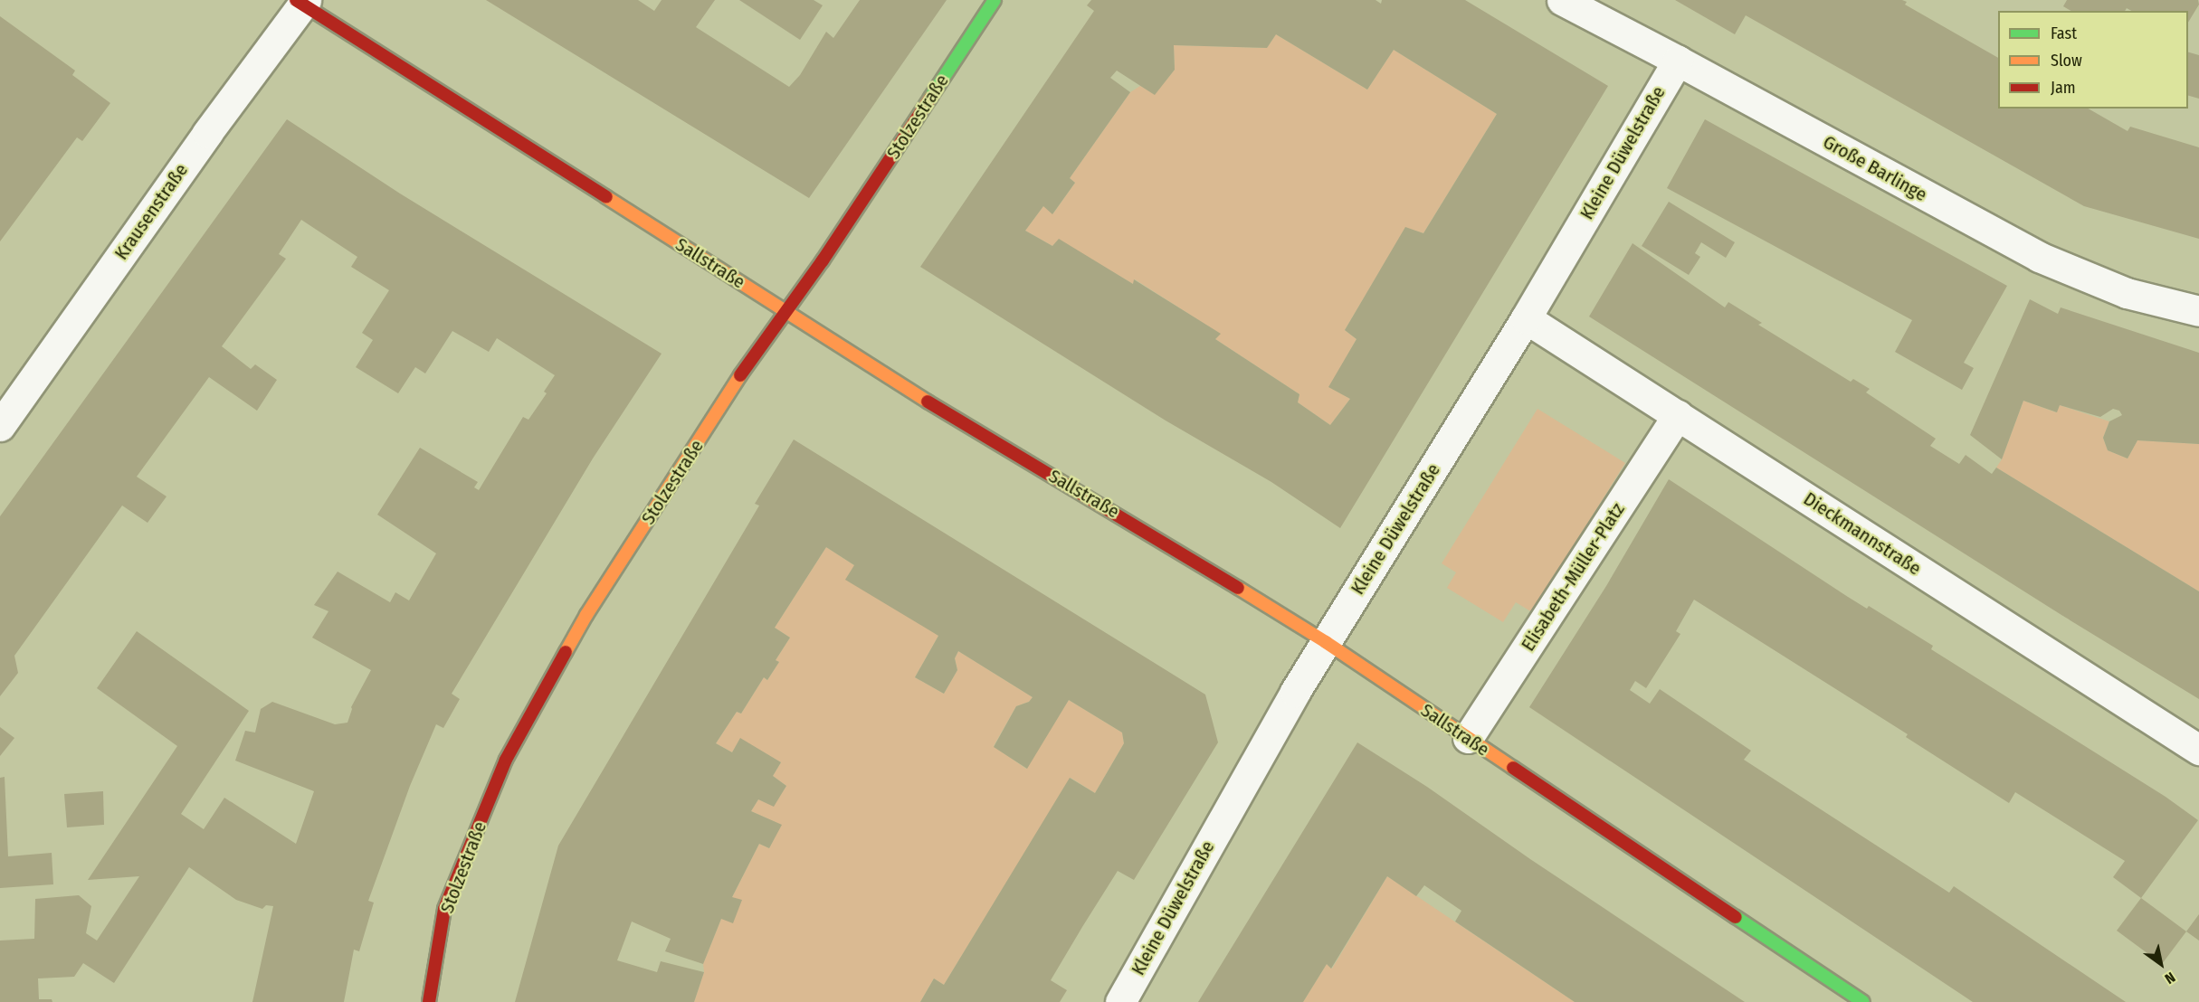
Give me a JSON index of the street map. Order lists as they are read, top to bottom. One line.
{"streets":{"street":["Stolzestraße","Kleine Düwelstraße","Große Barlinge","Krausenstraße","Sallstraße","Dieckmannstraße","Elisabeth-Müller-Platz"]},"crossings":[["Stolzestraße","Sallstraße"],["Kleine Düwelstraße","Große Barlinge"],["Kleine Düwelstraße","Sallstraße"],["Kleine Düwelstraße","Dieckmannstraße"],["Krausenstraße","Sallstraße"],["Sallstraße","Elisabeth-Müller-Platz"],["Dieckmannstraße","Elisabeth-Müller-Platz"]],"legend":["Fast","Slow","Jam"],"north":"bottom right"}
